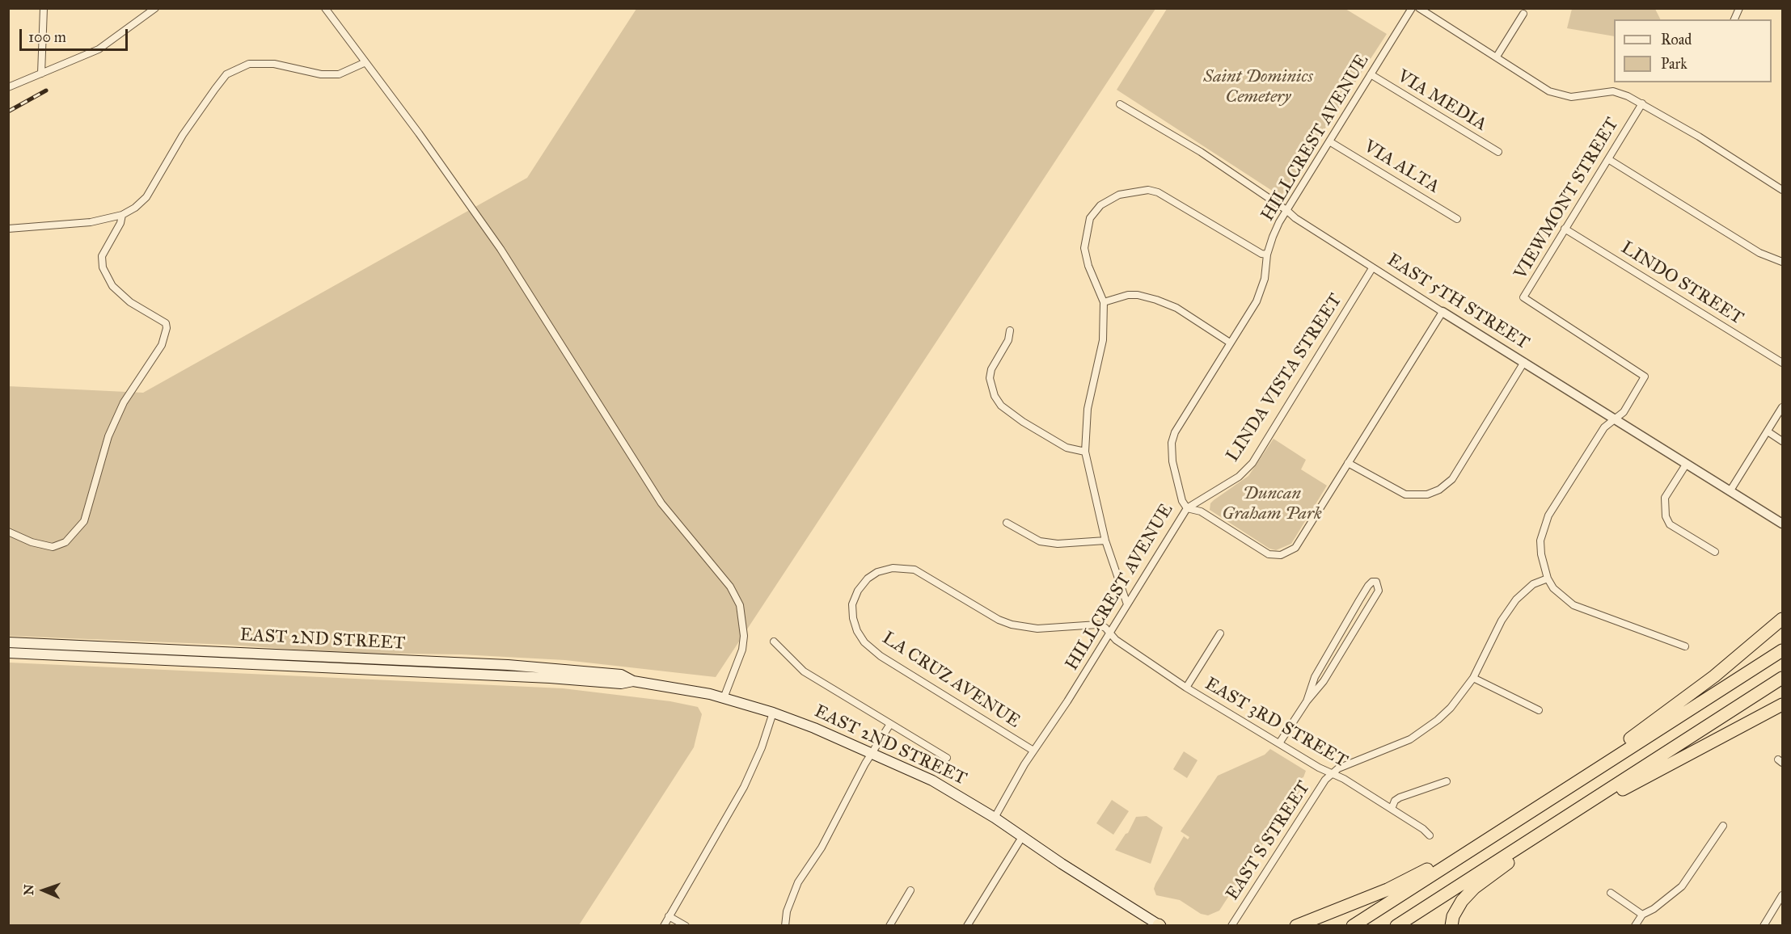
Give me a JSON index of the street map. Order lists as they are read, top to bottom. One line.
{"streets":{"main road":["EAST 2ND STREET"],"street":["VIA MEDIA","HILLCREST AVENUE","VIA ALTA","VIEWMONT STREET","LINDO STREET","EAST 5TH STREET","LINDA VISTA STREET","LA CRUZ AVENUE","EAST 3RD STREET","EAST S STREET"]},"crossings":[["VIA MEDIA","HILLCREST AVENUE"],["HILLCREST AVENUE","VIA ALTA"],["HILLCREST AVENUE","EAST 5TH STREET"],["HILLCREST AVENUE","LINDA VISTA STREET"],["HILLCREST AVENUE","EAST 2ND STREET"],["HILLCREST AVENUE","LA CRUZ AVENUE"],["HILLCREST AVENUE","EAST 3RD STREET"],["VIEWMONT STREET","LINDO STREET"],["VIEWMONT STREET","EAST 5TH STREET"],["EAST 5TH STREET","LINDA VISTA STREET"],["LA CRUZ AVENUE","EAST 3RD STREET"],["EAST 3RD STREET","EAST S STREET"]],"parks":["Saint Dominics Cemetery","Duncan Graham Park"],"legend":["Road","Park"],"scale_bar":"100 m","north":"left"}
